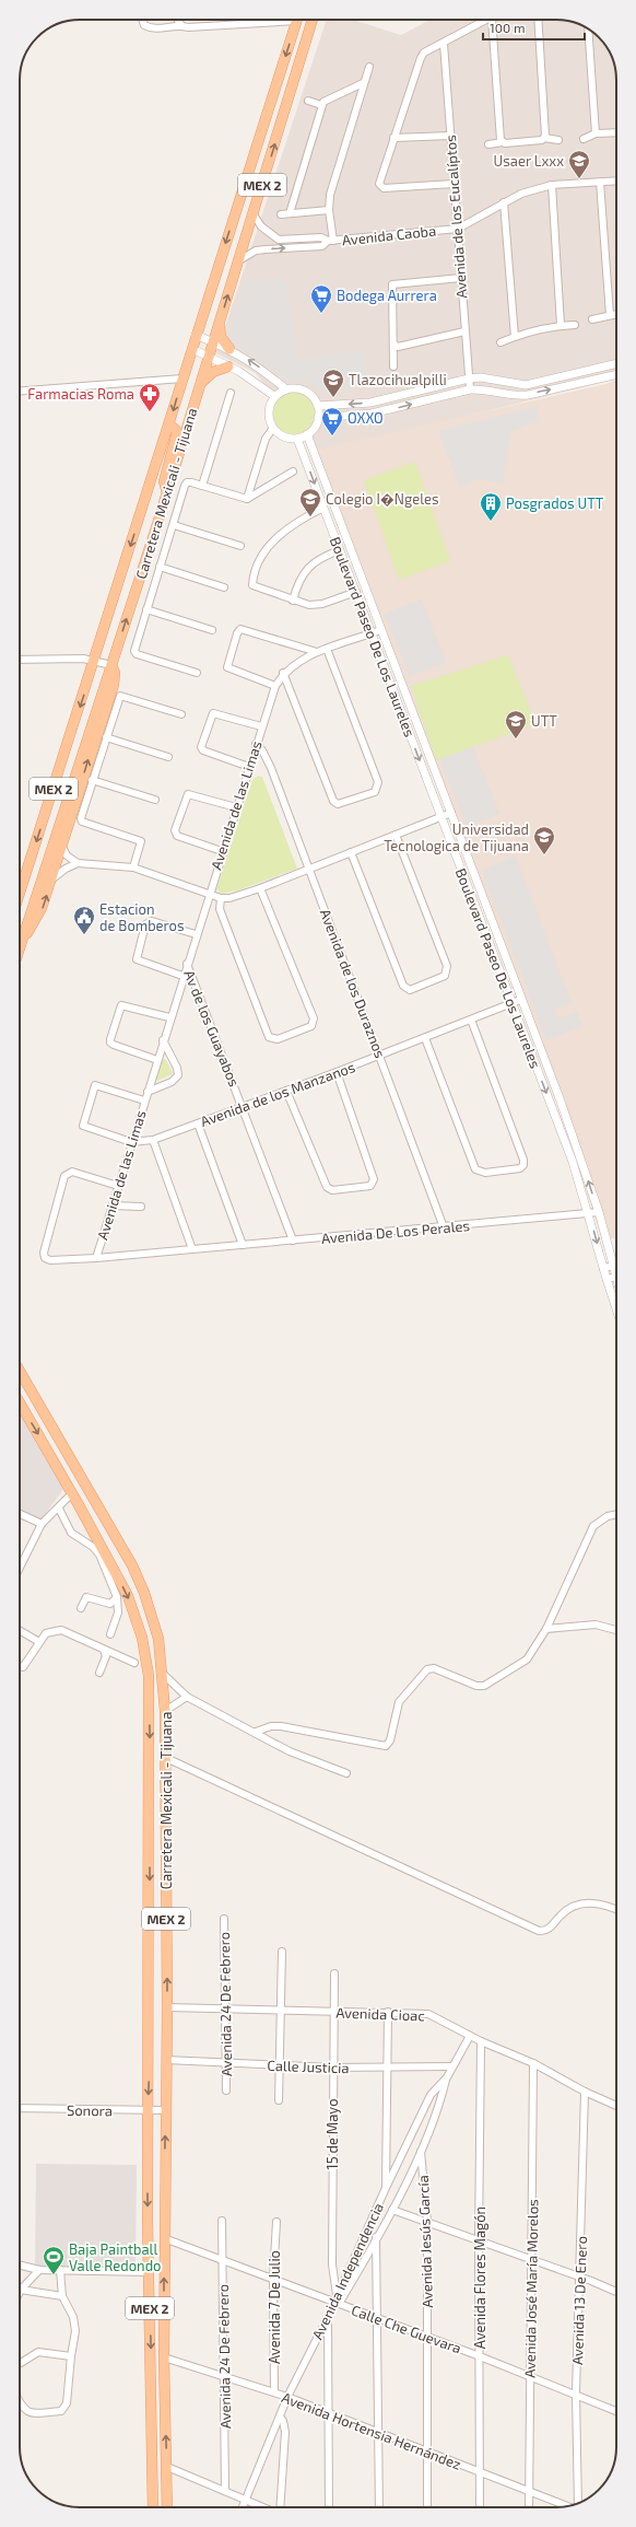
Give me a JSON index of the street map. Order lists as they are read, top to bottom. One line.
{"streets":{"main road":["MEX 2","Carretera Mexicali - Tijuana"],"street":["Avenida de los Eucalíptos","Avenida Caoba","Boulevard Paseo De Los Laureles","Avenida de las Limas","Avenida de los Duraznos","Av de los Guayabos","Avenida de los Manzanos","Avenida De Los Perales","Avenida 24 De Febrero","Avenida Cioac","Calle Justicia","Sonora","15 de Mayo","Avenida Jesús García","Avenida Independencia","Avenida Flores Magón","Avenida José María Morelos","Avenida 13 De Enero","Avenida 7 De Julio","Calle Che Guevara","Avenida Hortensia Hernández"]},"crossings":[["Avenida de los Eucalíptos","Avenida Caoba"],["Carretera Mexicali - Tijuana","Avenida Cioac"],["Carretera Mexicali - Tijuana","Calle Justicia"],["Carretera Mexicali - Tijuana","Sonora"],["Carretera Mexicali - Tijuana","Calle Che Guevara"],["Carretera Mexicali - Tijuana","Avenida Hortensia Hernández"],["Boulevard Paseo De Los Laureles","Avenida de las Limas"],["Boulevard Paseo De Los Laureles","Avenida de los Manzanos"],["Boulevard Paseo De Los Laureles","Avenida De Los Perales"],["Avenida de las Limas","Avenida de los Duraznos"],["Avenida de las Limas","Av de los Guayabos"],["Avenida de las Limas","Avenida de los Manzanos"],["Avenida de las Limas","Avenida De Los Perales"],["Avenida de los Duraznos","Avenida de los Manzanos"],["Avenida de los Duraznos","Avenida De Los Perales"],["Av de los Guayabos","Avenida de los Manzanos"],["Av de los Guayabos","Avenida De Los Perales"],["Avenida 24 De Febrero","Avenida Cioac"],["Avenida 24 De Febrero","Calle Justicia"],["Avenida 24 De Febrero","Calle Che Guevara"],["Avenida 24 De Febrero","Avenida Hortensia Hernández"],["Avenida Cioac","15 de Mayo"],["Avenida Cioac","Avenida Independencia"],["Avenida Cioac","Avenida Flores Magón"],["Avenida Cioac","Avenida José María Morelos"],["Avenida Cioac","Avenida 13 De Enero"],["Calle Justicia","15 de Mayo"],["Calle Justicia","Avenida Independencia"],["15 de Mayo","Avenida Independencia"],["Avenida Jesús García","Calle Che Guevara"],["Avenida Jesús García","Avenida Hortensia Hernández"],["Avenida Independencia","Calle Che Guevara"],["Avenida Independencia","Avenida Hortensia Hernández"],["Avenida Flores Magón","Calle Che Guevara"],["Avenida Flores Magón","Avenida Hortensia Hernández"],["Avenida José María Morelos","Calle Che Guevara"],["Avenida José María Morelos","Avenida Hortensia Hernández"],["Avenida 13 De Enero","Calle Che Guevara"],["Avenida 7 De Julio","Calle Che Guevara"],["Avenida 7 De Julio","Avenida Hortensia Hernández"]],"places":{"school or university":["Usaer Lxxx","Tlazocihualpilli","Colegio I�Ngeles","UTT","Universidad Tecnologica de Tijuana"],"supermarket":["Bodega Aurrera","OXXO"],"pharmacy":["Farmacias Roma"],"building":["Posgrados UTT"],"public building":["Estacion de Bomberos"],"sports":["Baja Paintball Valle Redondo"]},"scale_bar":"100 m"}
